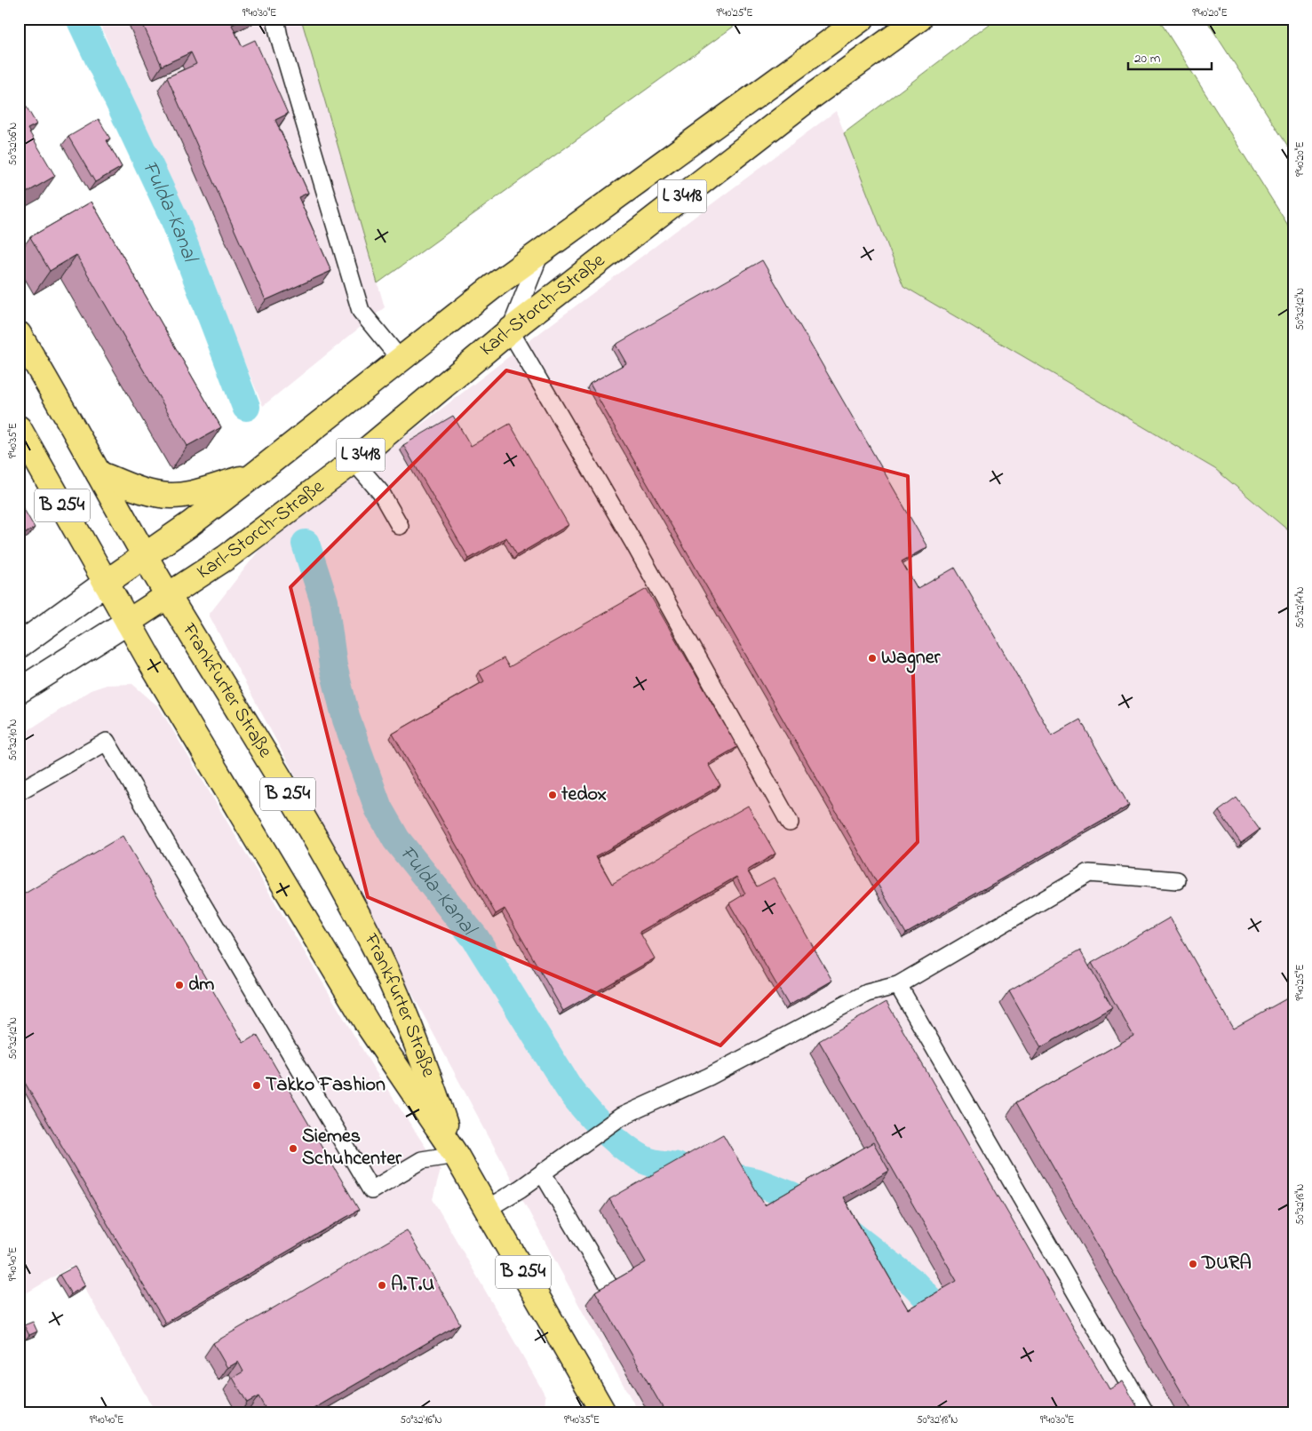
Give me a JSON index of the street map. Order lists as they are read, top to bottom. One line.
{"streets":{"main road":["L 3418","Karl-Storch-Straße","B 254","Frankfurter Straße"]},"crossings":[["L 3418","Frankfurter Straße"],["Karl-Storch-Straße","Frankfurter Straße"]],"water":["Fulda-Kanal"],"places":["Wagner","tedox","dm","Takko Fashion","Siemes Schuhcenter","DURA","A.T.U"],"scale_bar":"20 m","coordinates":["9°40'30\"E","9°40'25\"E","9°40'20\"E","50°32'06\"N","50°32'12\"N","9°40'35\"E","50°32'14\"N","50°32'10\"N","50°32'18\"N","9°40'40\"E","50°32'16\"N"]}
